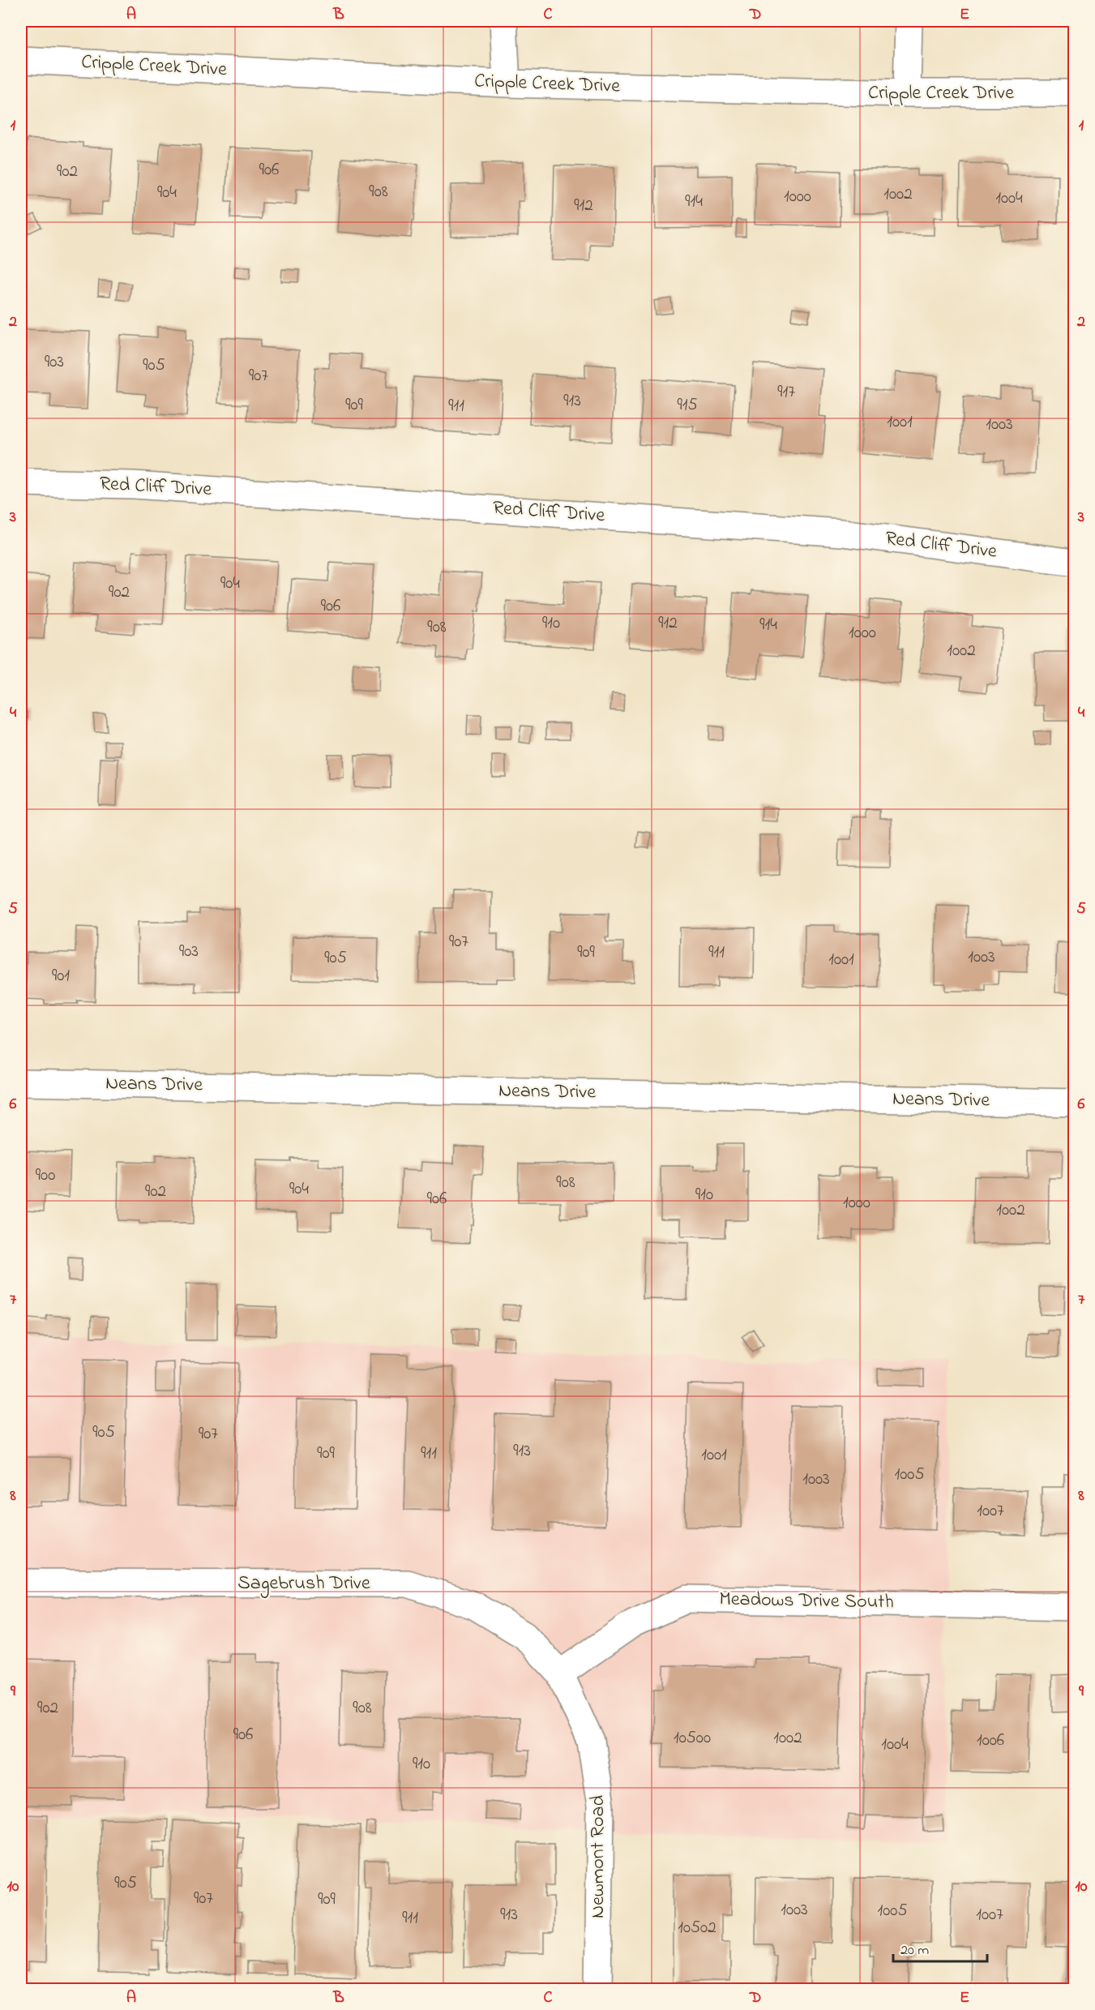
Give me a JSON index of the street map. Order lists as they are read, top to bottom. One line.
{"streets":{"street":["Cripple Creek Drive","Red Cliff Drive","Neans Drive","Sagebrush Drive","Meadows Drive South","Newmont Road"]},"crossings":[["Sagebrush Drive","Meadows Drive South"],["Sagebrush Drive","Newmont Road"],["Meadows Drive South","Newmont Road"]],"house_numbers":["906","902","908","904","1002","1000","1004","914","912","903","905","907","917","913","909","915","911","1001","1003","904","902","906","910","912","914","908","1000","1002","907","903","909","911","1003","905","1001","901","900","908","904","902","910","906","1000","1002","905","907","913","909","911","1001","1005","1003","1007","902","908","906","10500","1002","1006","1004","910","905","907","909","1003","1005","913","1007","911","10502"],"scale_bar":"20 m","grid":{"columns":["A","B","C","D","E"],"rows":["1","2","3","4","5","6","7","8","9","10"]}}
